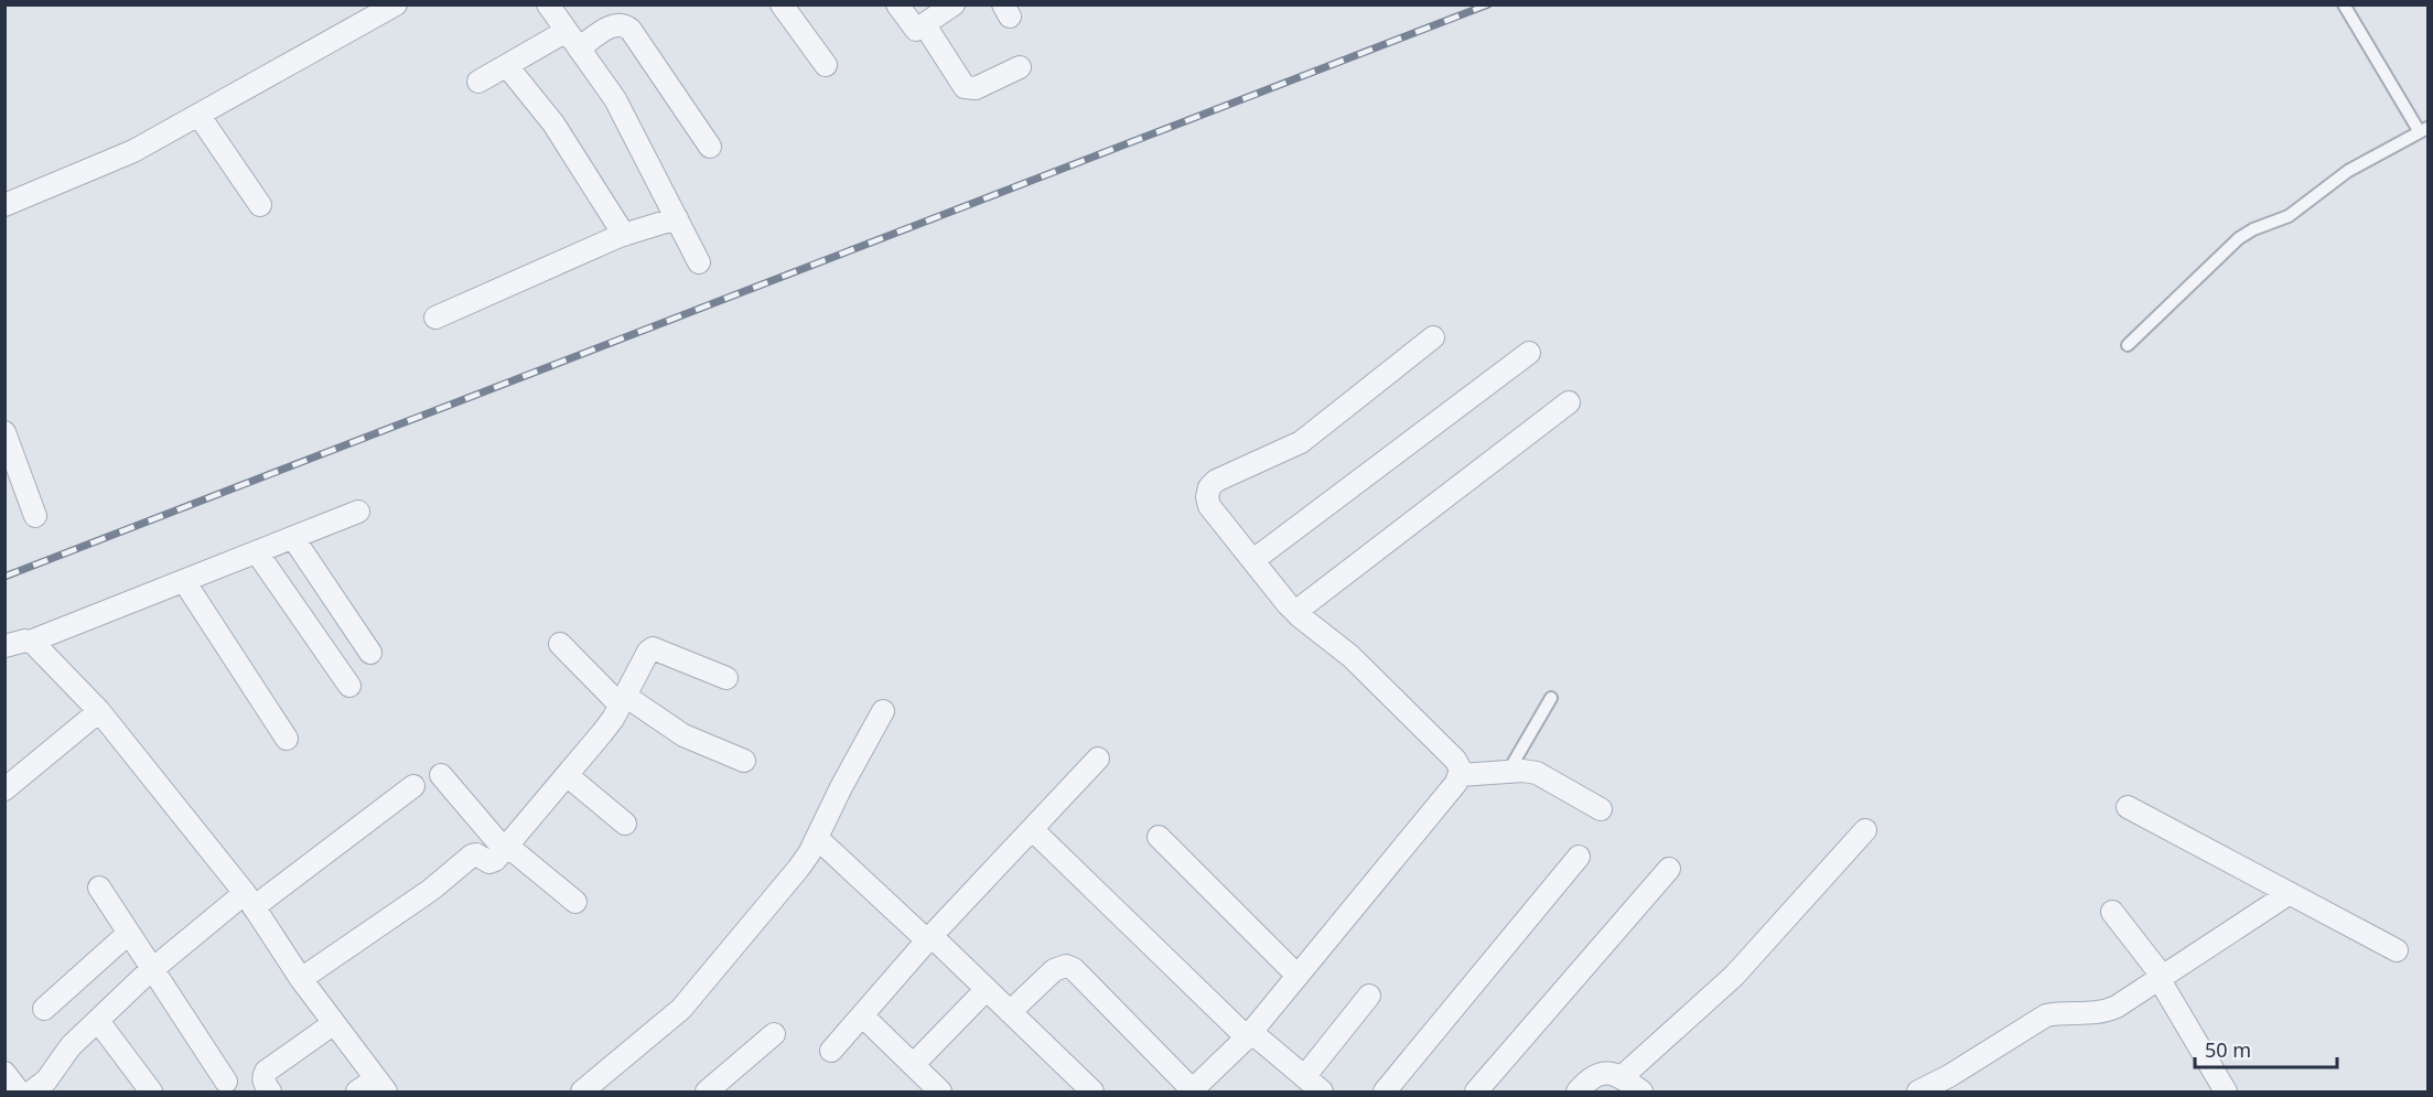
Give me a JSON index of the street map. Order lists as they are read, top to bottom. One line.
{"scale_bar":"50 m"}
